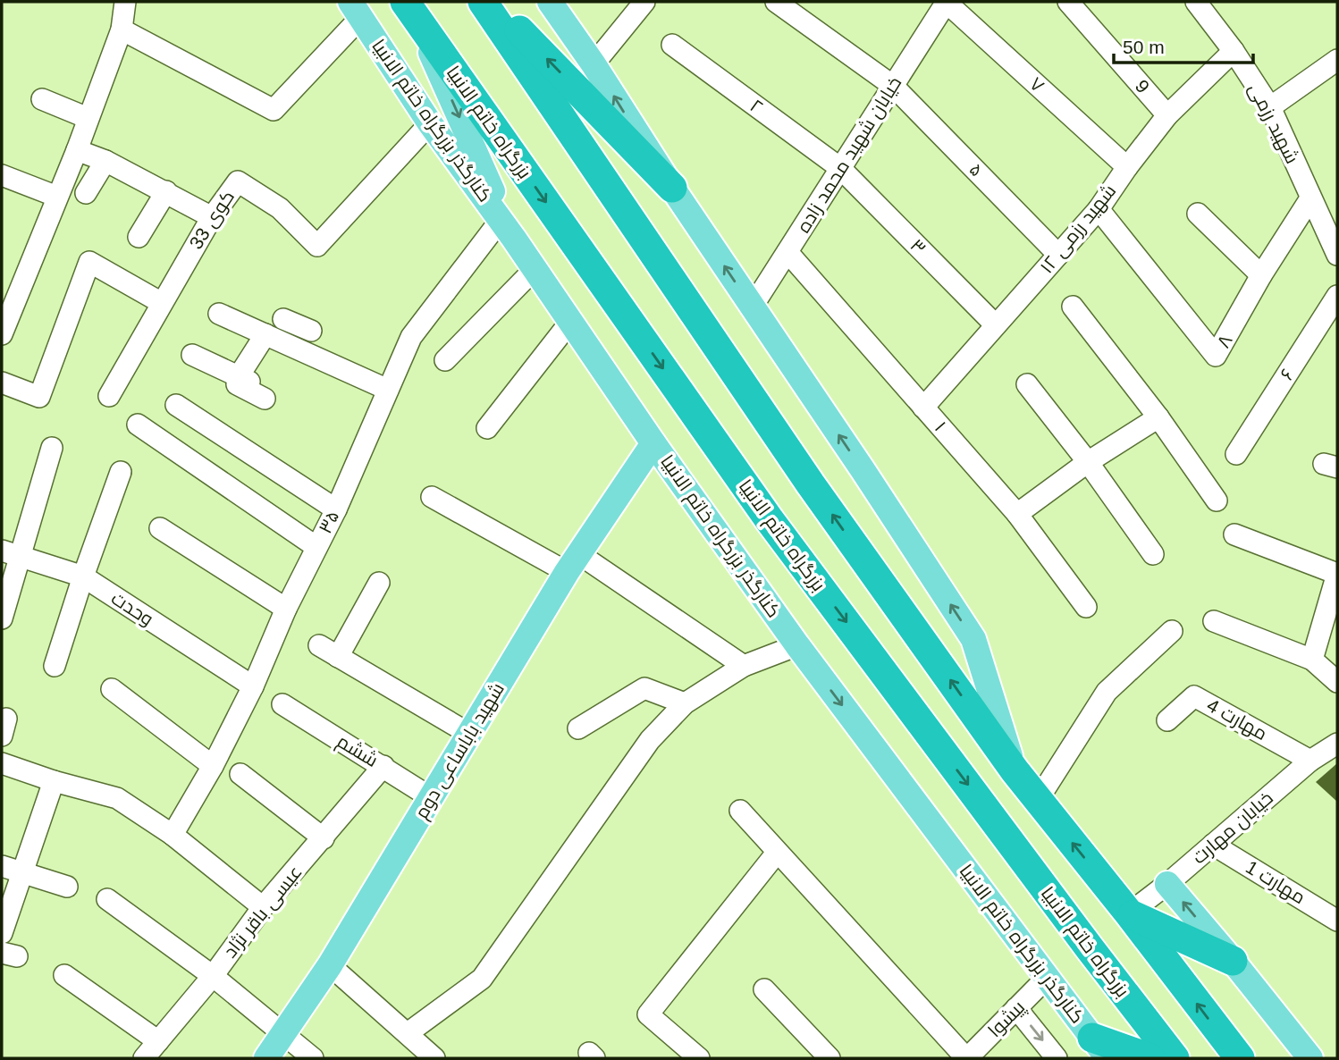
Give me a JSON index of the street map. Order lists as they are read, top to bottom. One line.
{"streets":{"highway":["بزرگراه خاتم الانبیا"],"main road":["کنارگذر بزرگراه خاتم الانبیا","شهید باباساعی دوم"],"street":["۷","9","۲","شهید رزمی","خیابان شهید محمد زاده","۵","کوی 33","شهید رزمی ۱۲","۳","۸","۶","۱","۳۵","وحدت","مهارت 4","ششم","خیابان مهارت","مهارت 1","عیسی باقر نژاد","پیشوا"]},"crossings":[["۷","خیابان شهید محمد زاده"],["۷","شهید رزمی ۱۲"],["9","شهید رزمی ۱۲"],["۲","خیابان شهید محمد زاده"],["۲","۳"],["کنارگذر بزرگراه خاتم الانبیا","کوی 33"],["کنارگذر بزرگراه خاتم الانبیا","۳۵"],["کنارگذر بزرگراه خاتم الانبیا","شهید باباساعی دوم"],["کنارگذر بزرگراه خاتم الانبیا","پیشوا"],["شهید رزمی","شهید رزمی ۱۲"],["شهید رزمی","۸"],["خیابان شهید محمد زاده","۵"],["خیابان شهید محمد زاده","۳"],["خیابان شهید محمد زاده","۱"],["۵","شهید رزمی ۱۲"],["شهید رزمی ۱۲","۳"],["شهید رزمی ۱۲","۸"],["شهید رزمی ۱۲","۱"],["۳۵","وحدت"],["مهارت 4","خیابان مهارت"],["ششم","شهید باباساعی دوم"],["ششم","عیسی باقر نژاد"],["خیابان مهارت","مهارت 1"]],"scale_bar":"50 m"}
